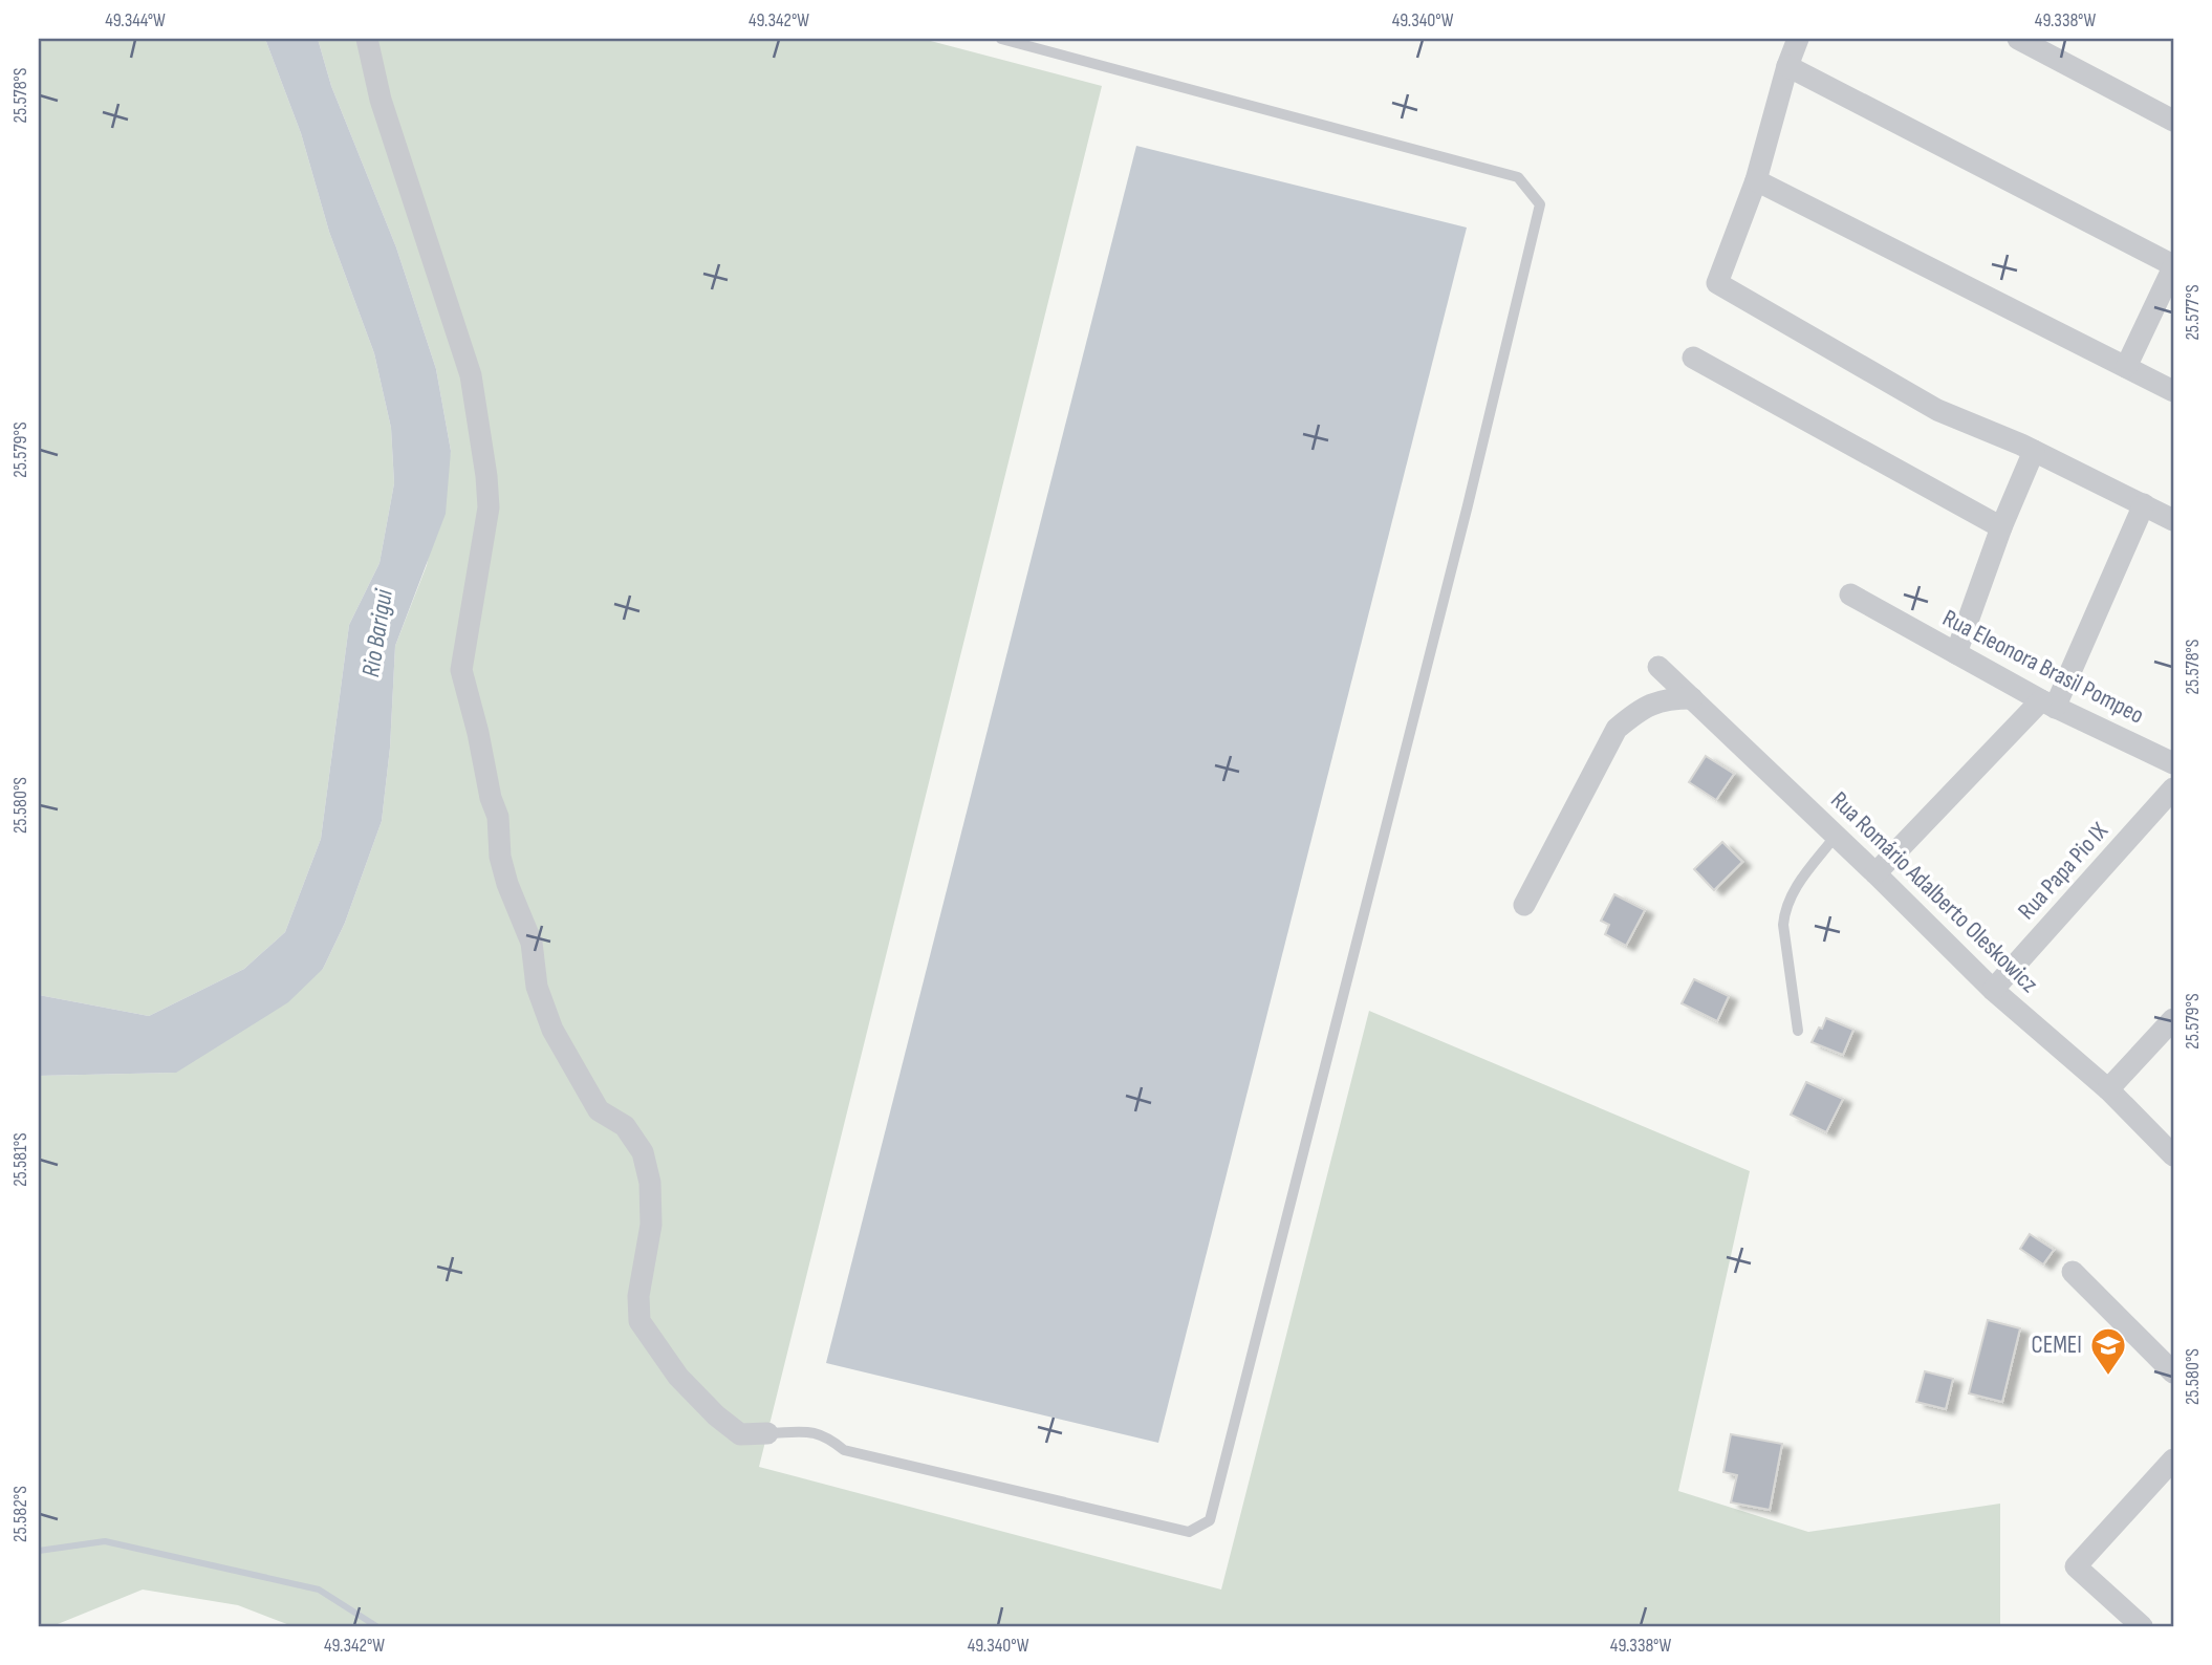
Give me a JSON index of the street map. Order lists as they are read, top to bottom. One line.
{"streets":{"street":["Rua Eleonora Brasil Pompeo","Rua Papa Pio IX","Rua Romário Adalberto Oleskowicz"]},"crossings":[["Rua Papa Pio IX","Rua Romário Adalberto Oleskowicz"]],"water":["Rio Barigui"],"places":{"school or university":["CEMEI"]},"coordinates":["49.344°W","49.342°W","49.340°W","49.338°W","25.578°S","25.577°S","25.579°S","25.580°S","25.581°S","25.582°S"]}
